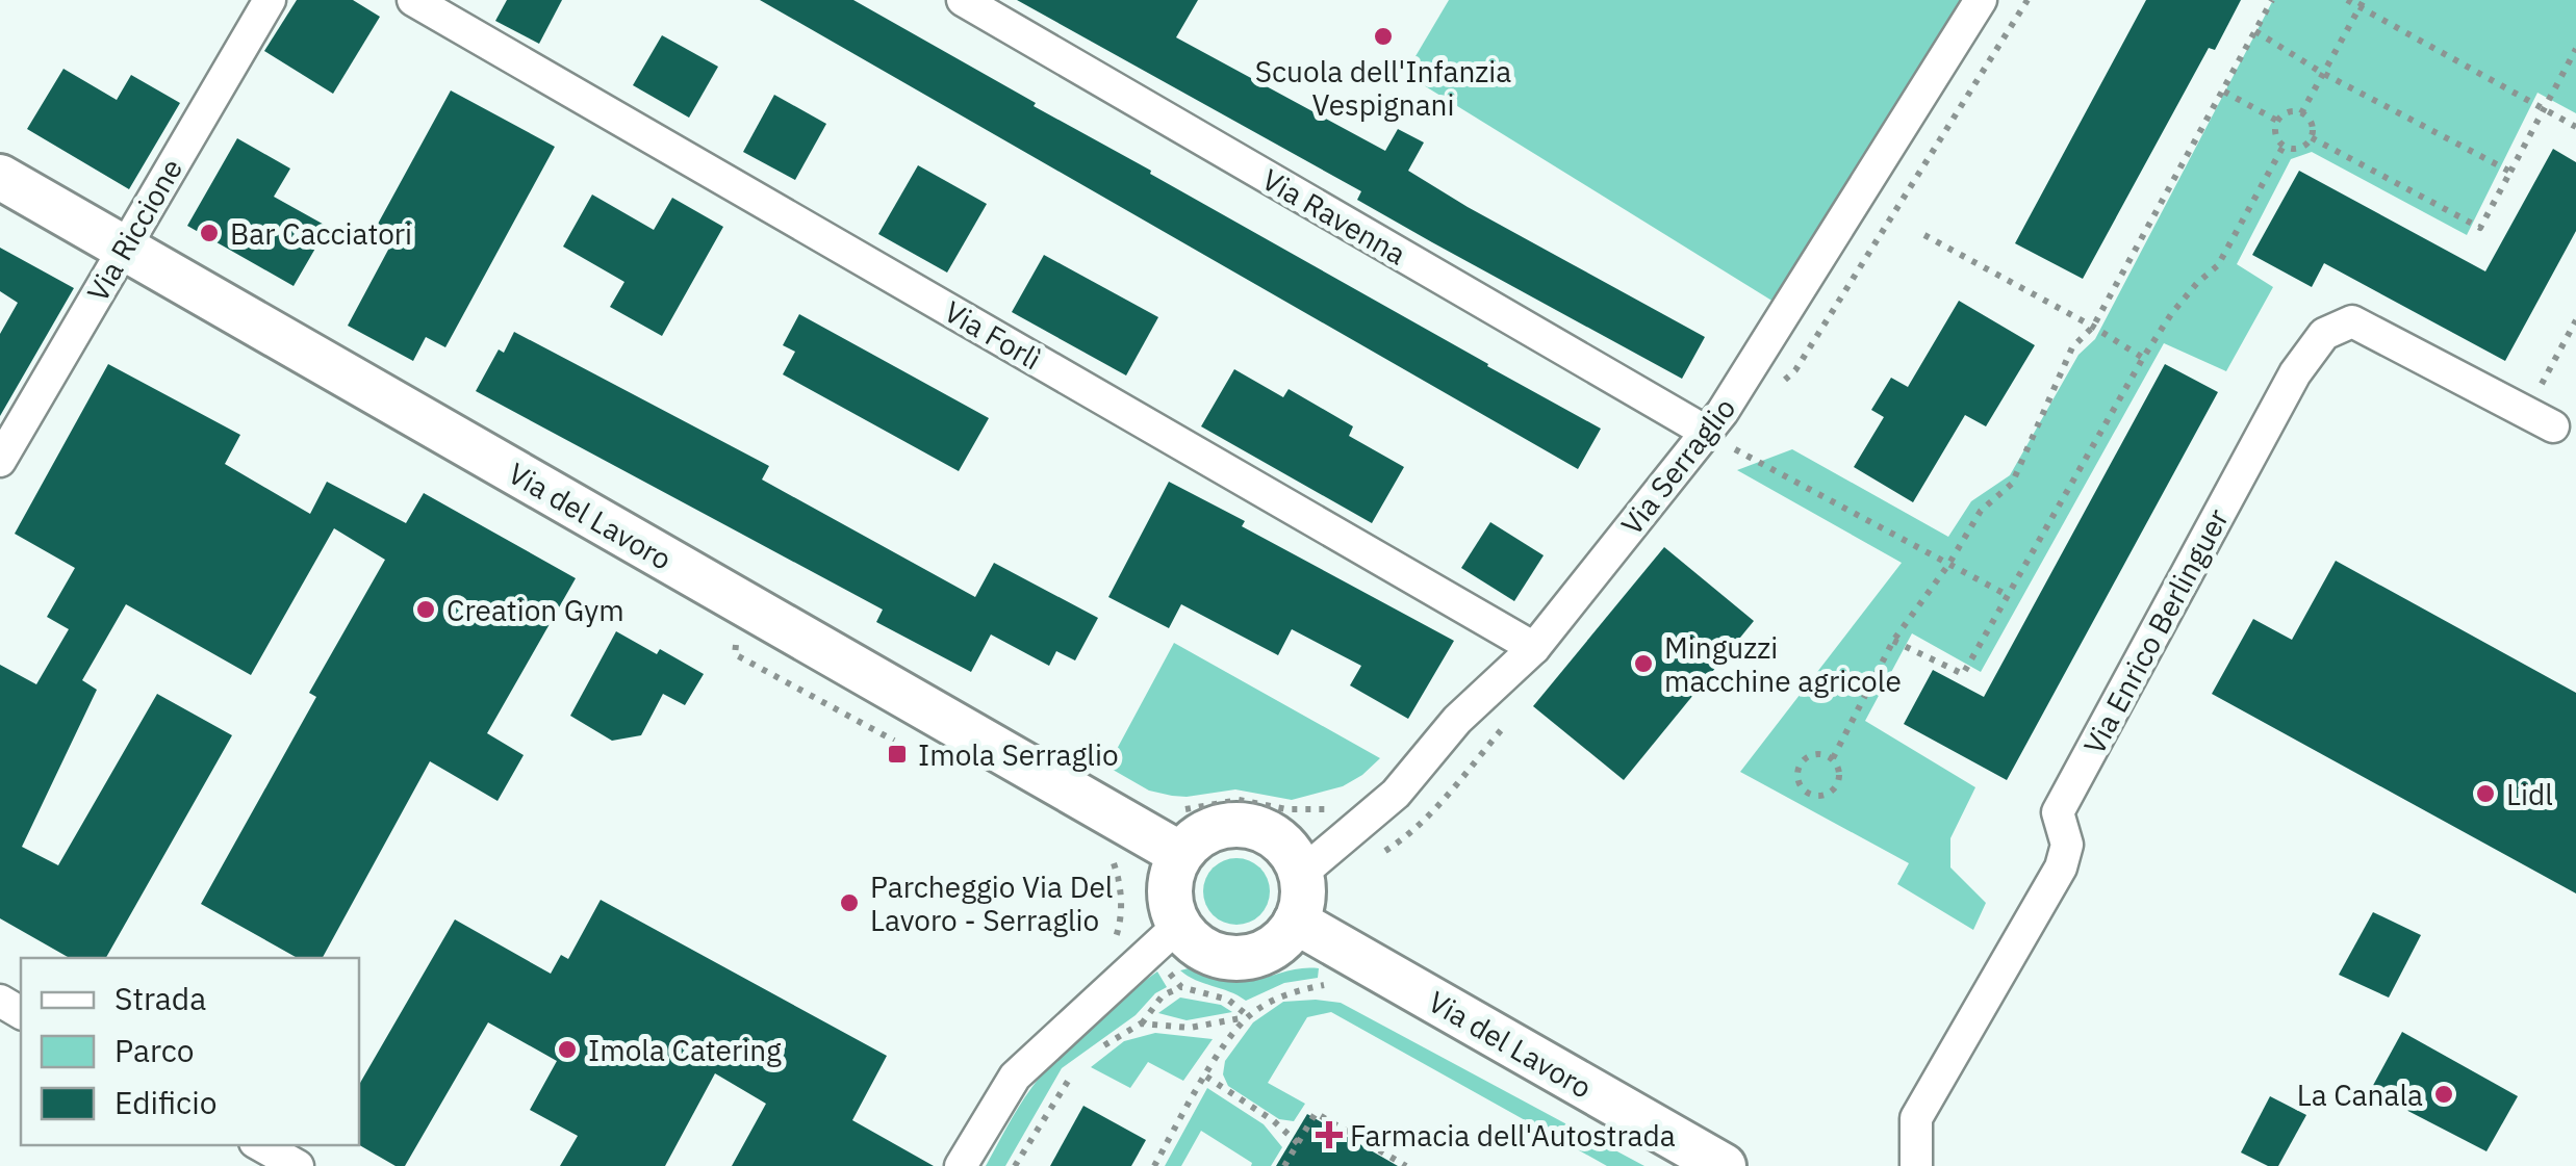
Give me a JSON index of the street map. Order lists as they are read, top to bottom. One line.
{"streets":{"main road":["Via del Lavoro"],"street":["Via Ravenna","Via Riccione","Via Forlì","Via Serraglio","Via Enrico Berlinguer"]},"crossings":[["Via Ravenna","Via Serraglio"],["Via Riccione","Via del Lavoro"],["Via Forlì","Via Serraglio"],["Via Serraglio","Via del Lavoro"]],"places":{"other":["Scuola dell'Infanzia Vespignani","Bar Cacciatori","Creation Gym","Minguzzi macchine agricole","Lidl","Parcheggio Via Del Lavoro - Serraglio","Imola Catering","La Canala"],"transit":["Imola Serraglio"],"health":["Farmacia dell'Autostrada"]},"legend":["Strada","Parco","Edificio"]}
